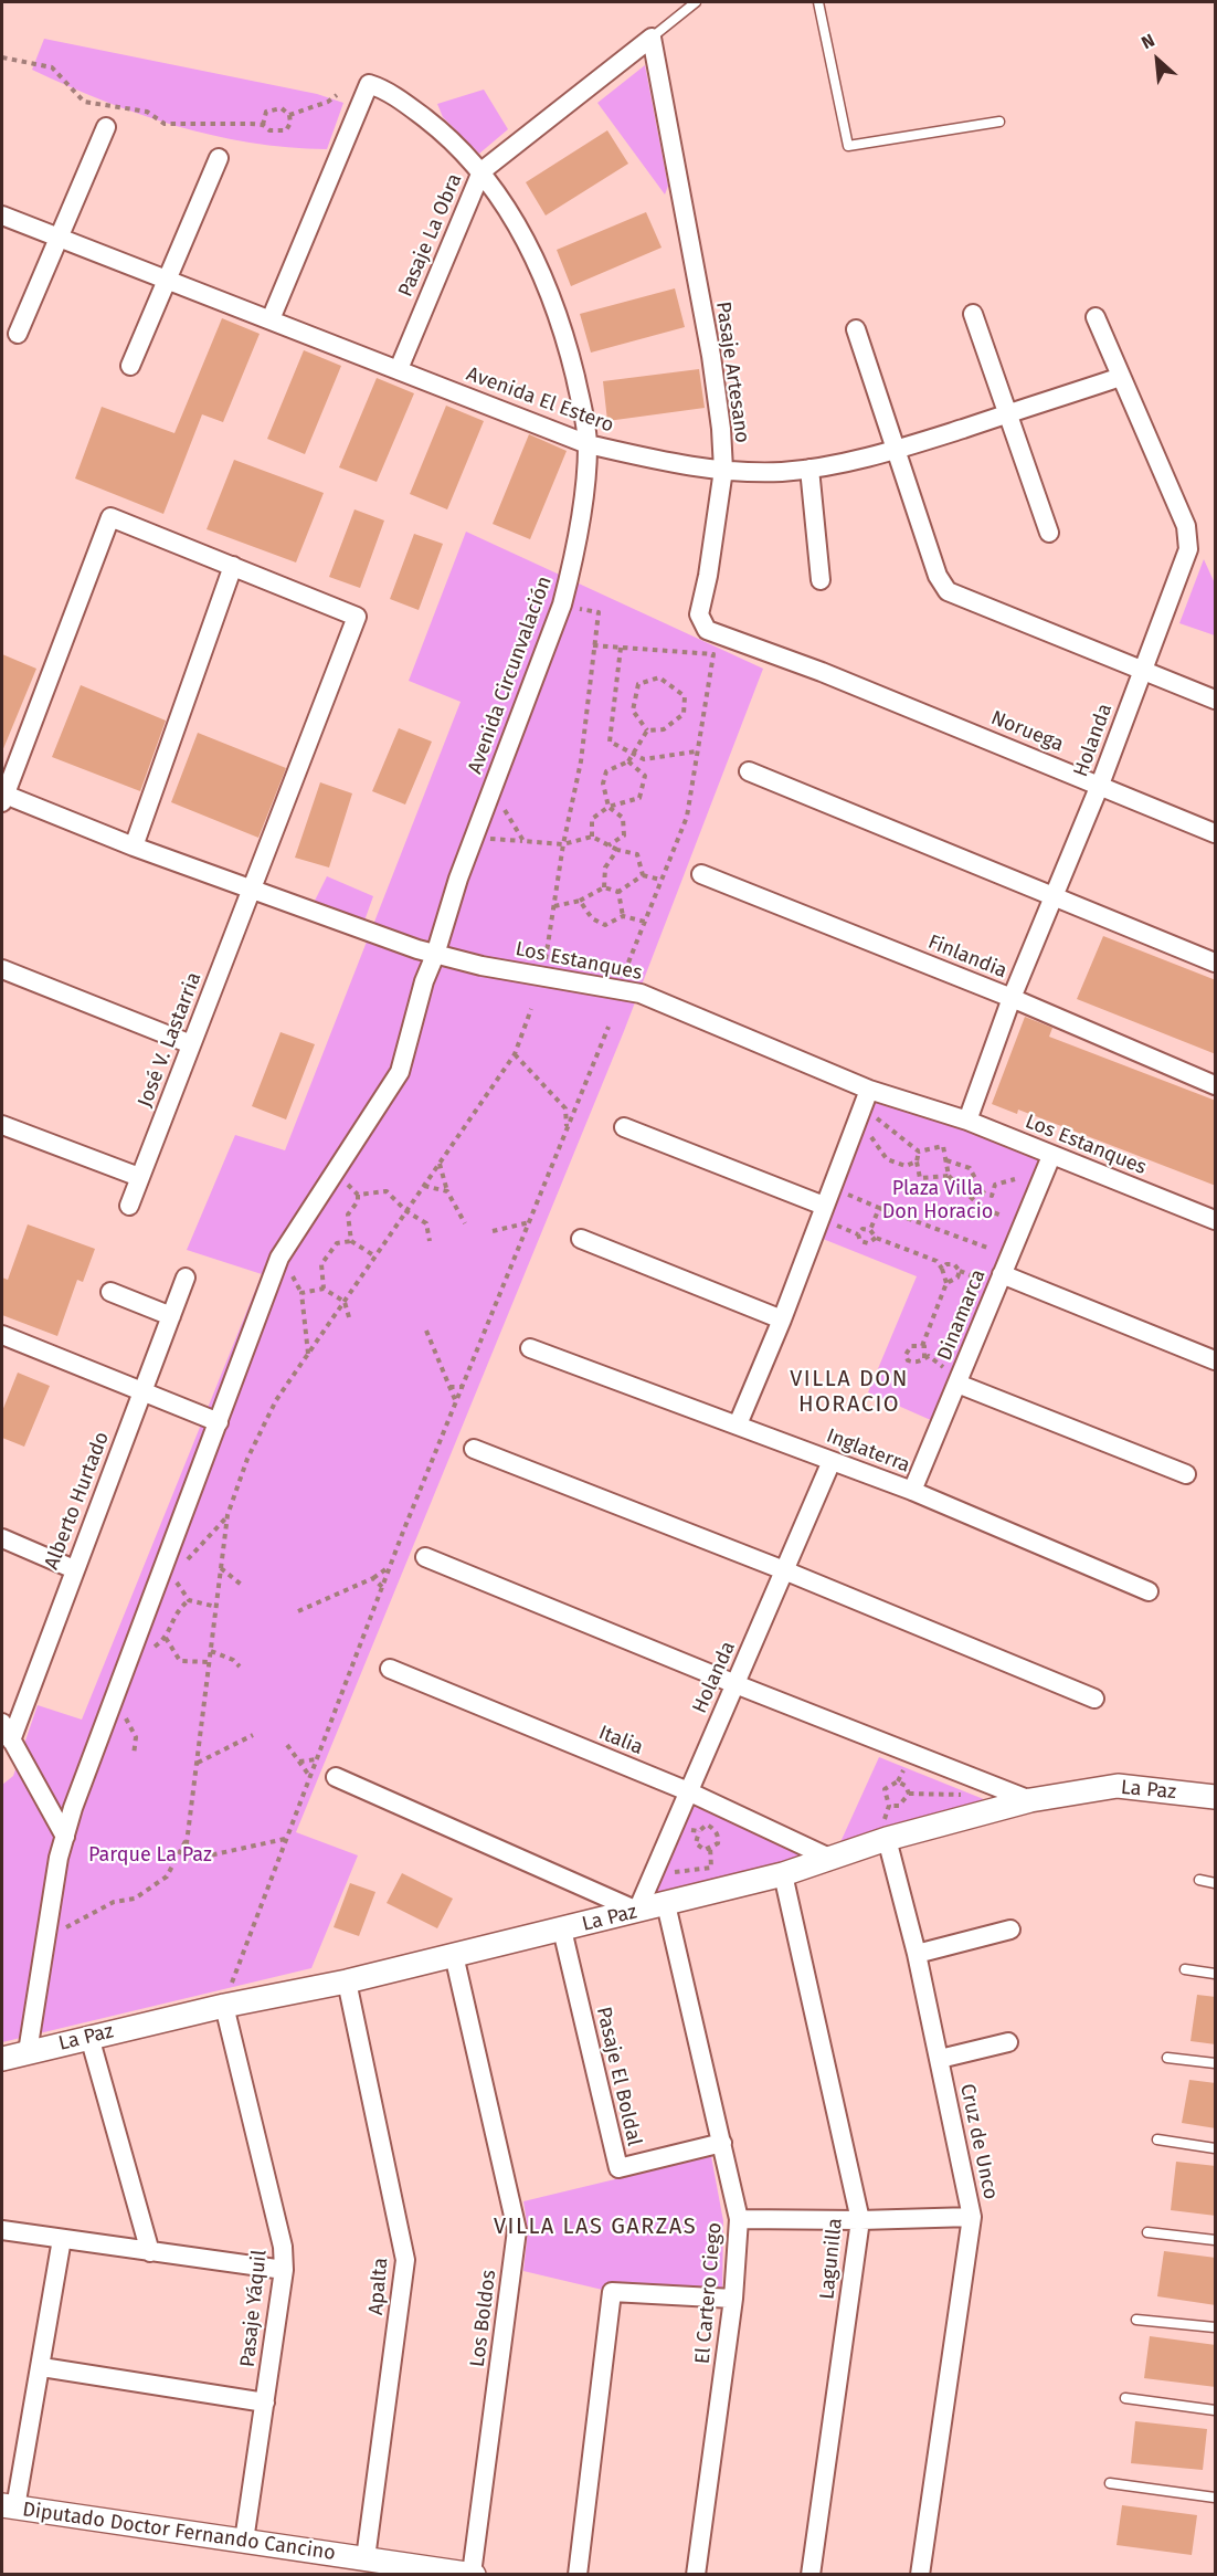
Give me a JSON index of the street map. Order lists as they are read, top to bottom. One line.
{"streets":{"street":["Pasaje La Obra","Pasaje Artesano","Avenida El Estero","Avenida Circunvalación","Noruega","Holanda","Finlandia","Los Estanques","José V. Lastarria","Dinamarca","Inglaterra","Alberto Hurtado","Italia","La Paz","Pasaje El Boldal","Cruz de Unco","Lagunilla","Apalta","El Cartero Ciego","Pasaje Yáquil","Los Boldos","Diputado Doctor Fernando Cancino"]},"crossings":[["Pasaje La Obra","Pasaje Artesano"],["Pasaje La Obra","Avenida El Estero"],["Pasaje La Obra","Avenida Circunvalación"],["Pasaje Artesano","Avenida El Estero"],["Pasaje Artesano","Noruega"],["Avenida El Estero","Avenida Circunvalación"],["Avenida El Estero","Holanda"],["Avenida Circunvalación","Los Estanques"],["Avenida Circunvalación","La Paz"],["Noruega","Holanda"],["Holanda","Finlandia"],["Holanda","Los Estanques"],["Holanda","Inglaterra"],["Holanda","Italia"],["Holanda","La Paz"],["Los Estanques","José V. Lastarria"],["Los Estanques","Dinamarca"],["Dinamarca","Inglaterra"],["Italia","La Paz"],["La Paz","Pasaje El Boldal"],["La Paz","Cruz de Unco"],["La Paz","Lagunilla"],["La Paz","Apalta"],["La Paz","El Cartero Ciego"],["La Paz","Pasaje Yáquil"],["La Paz","Los Boldos"],["Pasaje El Boldal","El Cartero Ciego"],["Apalta","Diputado Doctor Fernando Cancino"],["Pasaje Yáquil","Diputado Doctor Fernando Cancino"],["Los Boldos","Diputado Doctor Fernando Cancino"]],"districts":["VILLA DON HORACIO","VILLA LAS GARZAS"],"parks":["Plaza Villa Don Horacio","Parque La Paz"],"north":"top left"}
